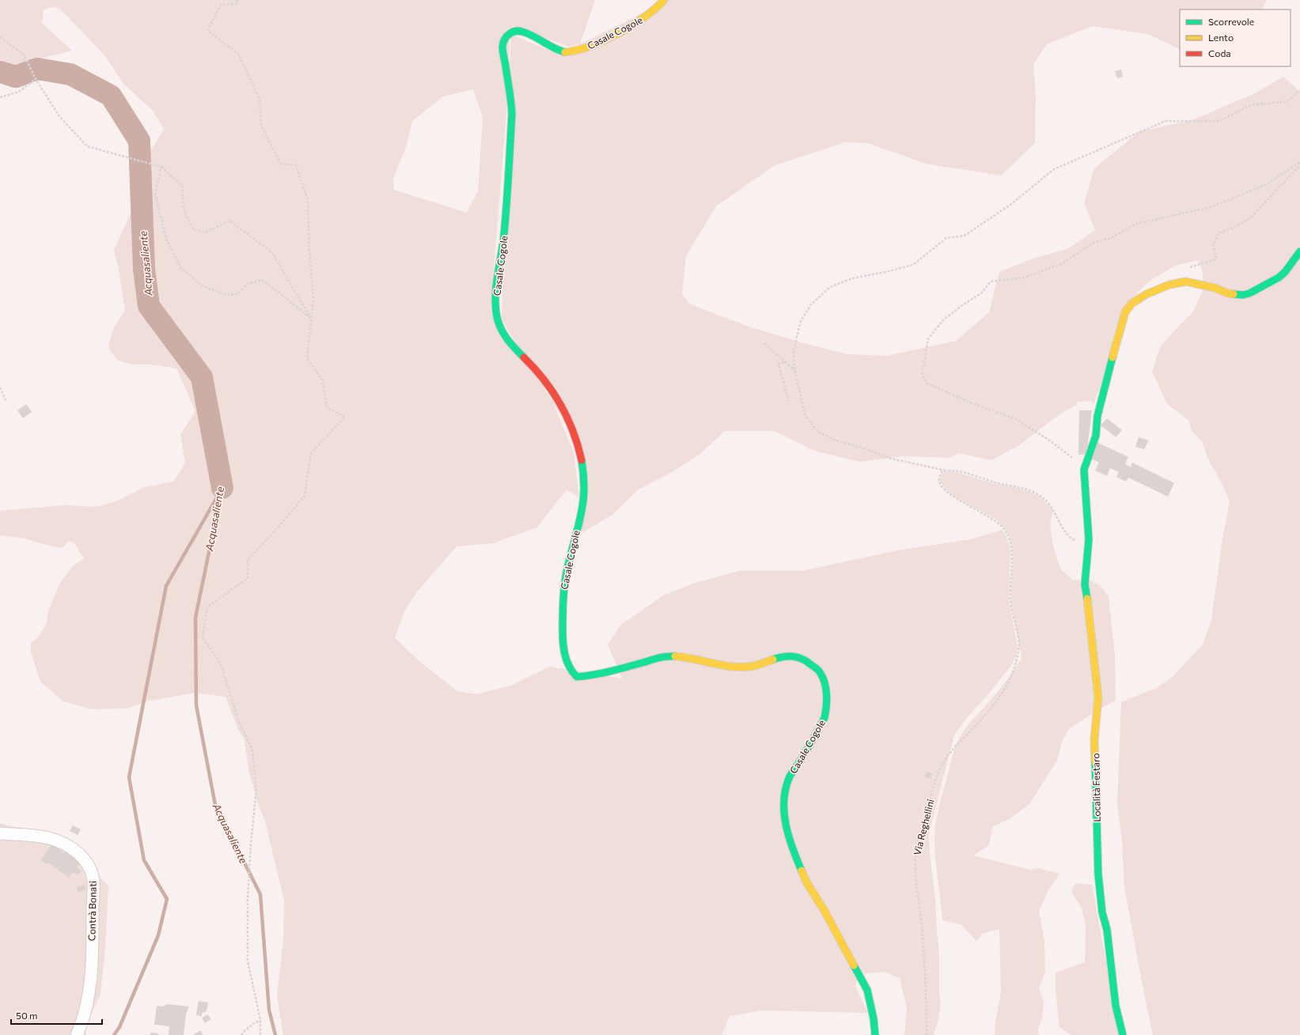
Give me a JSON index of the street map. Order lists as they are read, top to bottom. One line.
{"streets":{"street":["Casale Cogole","Località Festaro","Contrà Bonati"],"path":["Via Reghellini"]},"water":["Acquasaliente"],"legend":["Scorrevole","Lento","Coda"],"scale_bar":"50 m"}
